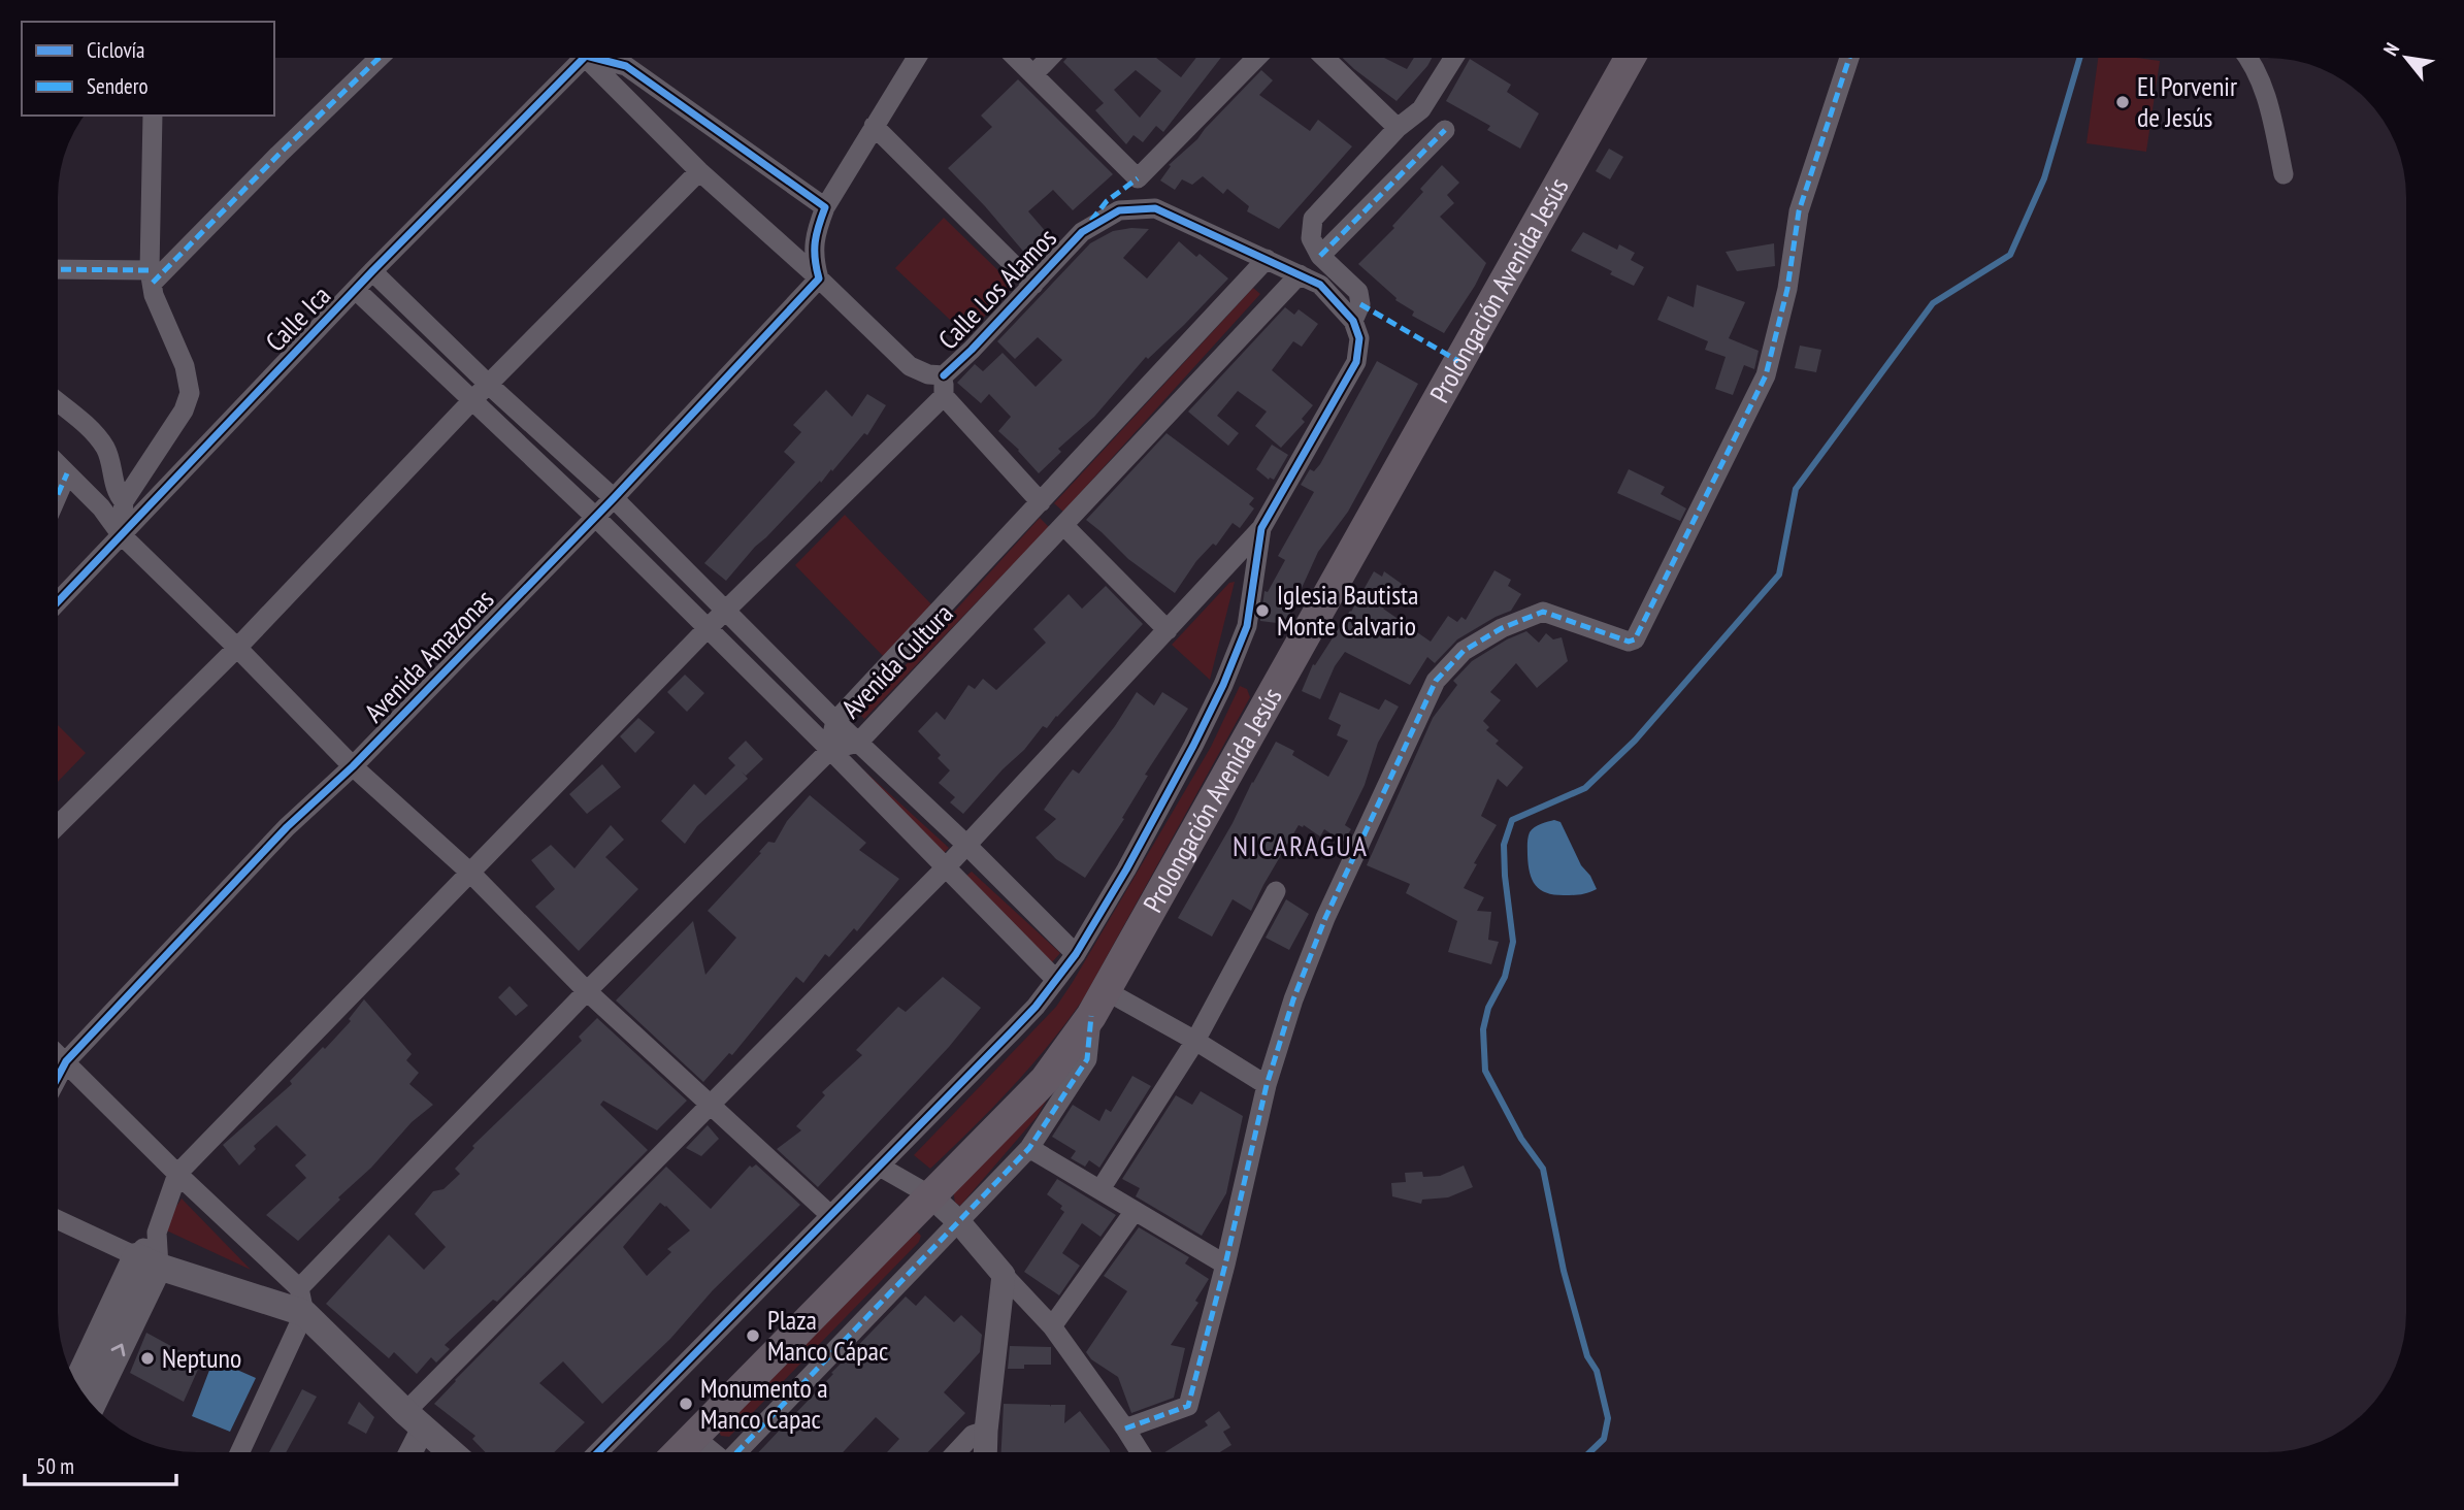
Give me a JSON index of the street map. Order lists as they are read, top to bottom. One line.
{"streets":{"main road":["Prolongación Avenida Jesús"],"street":["Calle Los Alamos","Calle Ica","Avenida Amazonas","Avenida Cultura"]},"crossings":[["Calle Los Alamos","Avenida Cultura"]],"districts":["NICARAGUA"],"places":["El Porvenir de Jesús","Iglesia Bautista Monte Calvario","Plaza Manco Cápac","Neptuno","Monumento a Manco Capac"],"legend":["Ciclovía","Sendero"],"scale_bar":"50 m","north":"top left"}
